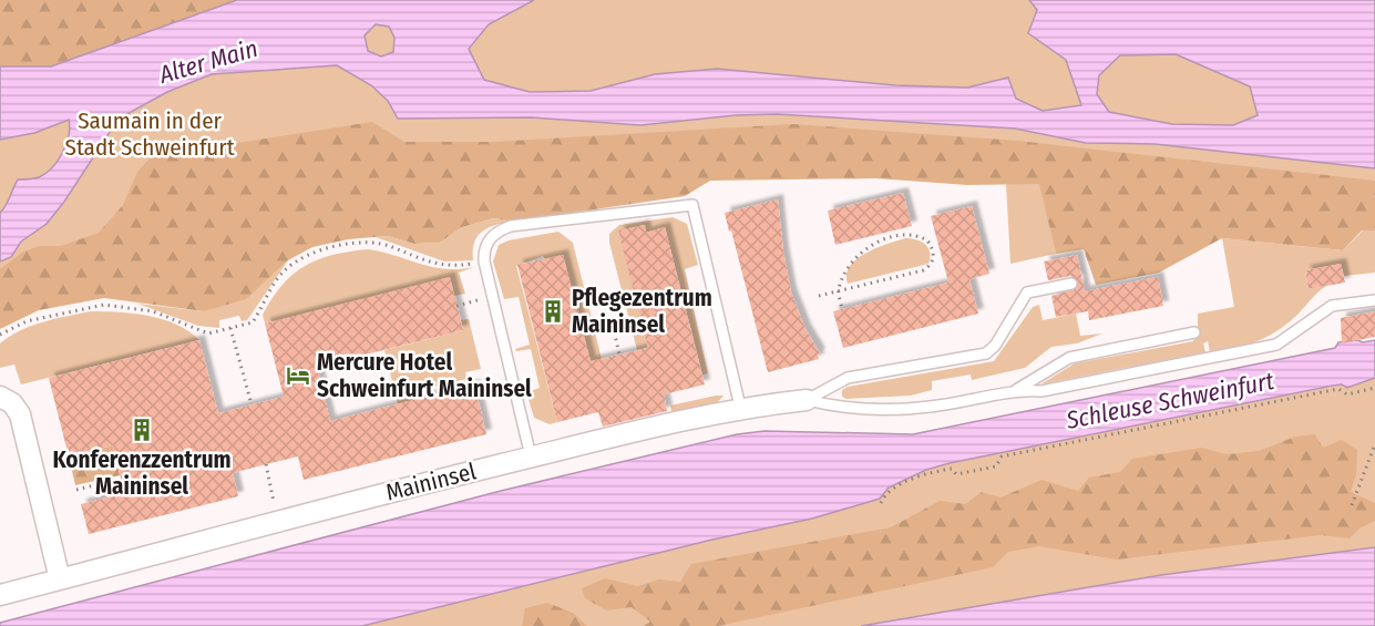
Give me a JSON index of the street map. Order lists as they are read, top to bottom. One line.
{"streets":{"street":["Maininsel"]},"water":["Alter Main","Schleuse Schweinfurt"],"parks":["Saumain in der Stadt Schweinfurt"],"places":{"building":["Pflegezentrum Maininsel","Konferenzzentrum Maininsel"],"hotel":["Mercure Hotel Schweinfurt Maininsel"]}}
